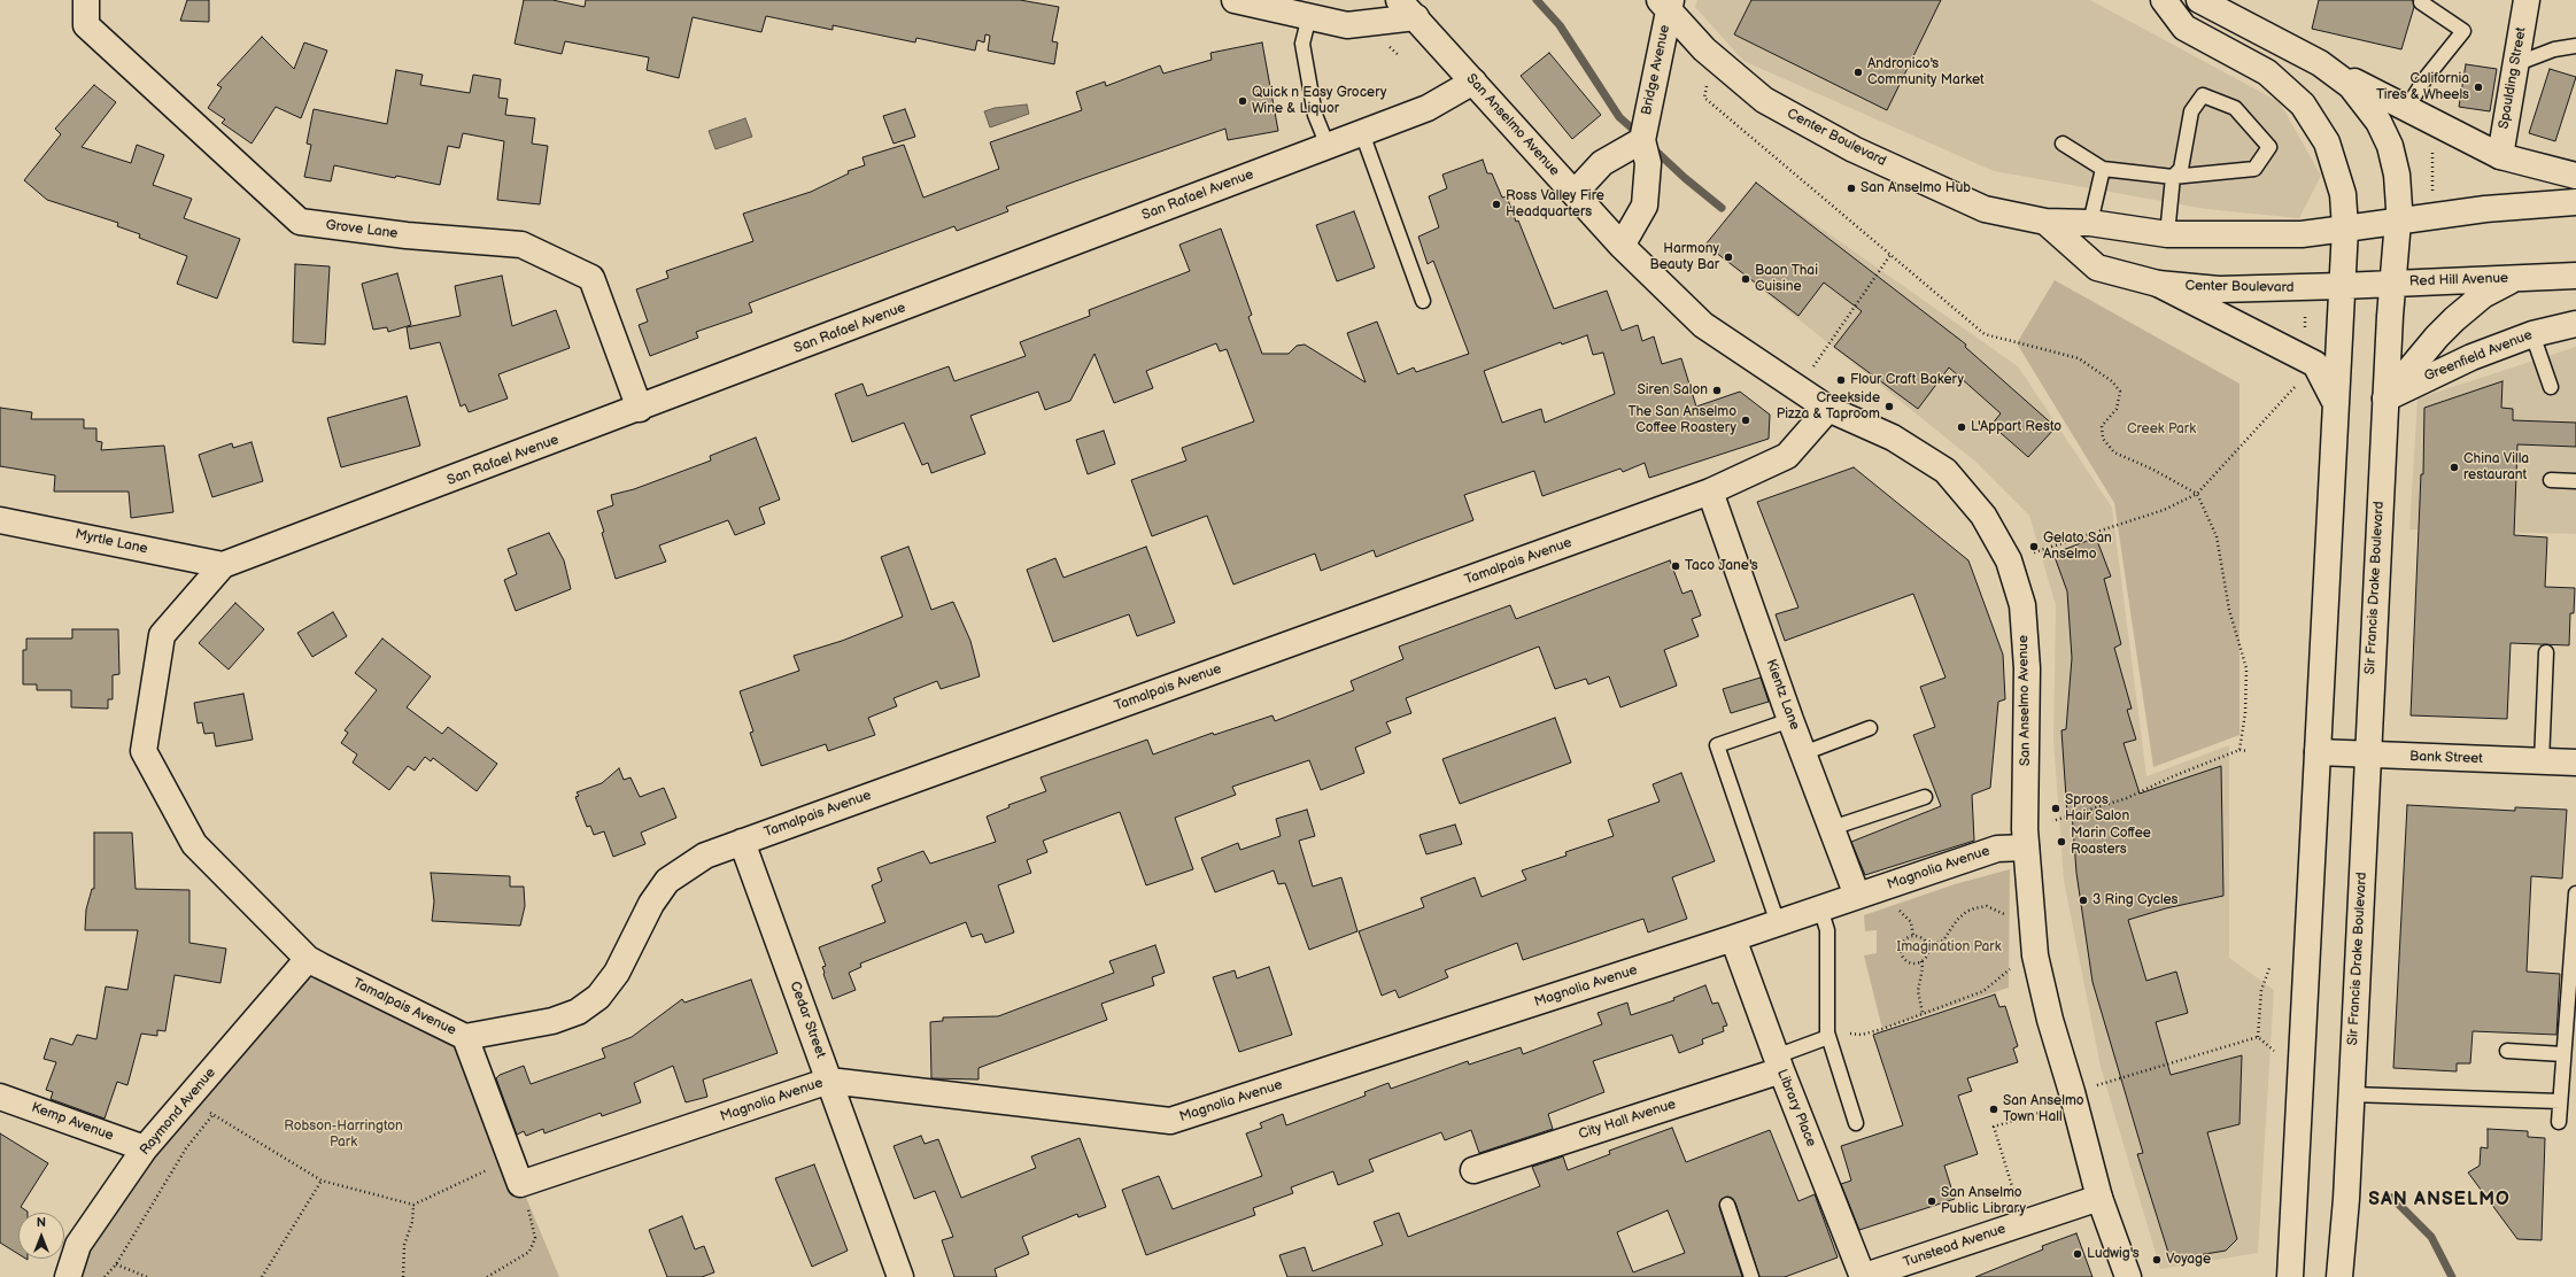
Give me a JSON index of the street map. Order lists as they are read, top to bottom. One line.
{"streets":{"street":["Bridge Avenue","Spaulding Street","San Anselmo Avenue","Center Boulevard","San Rafael Avenue","Grove Lane","Red Hill Avenue","Greenfield Avenue","Myrtle Lane","Tamalpais Avenue","Sir Francis Drake Boulevard","Kientz Lane","Bank Street","Magnolia Avenue","Cedar Street","Library Place","Raymond Avenue","City Hall Avenue","Kemp Avenue","Tunstead Avenue"]},"crossings":[["Bridge Avenue","San Anselmo Avenue"],["Bridge Avenue","Center Boulevard"],["San Anselmo Avenue","San Rafael Avenue"],["San Anselmo Avenue","Tamalpais Avenue"],["San Anselmo Avenue","Magnolia Avenue"],["San Anselmo Avenue","Tunstead Avenue"],["Center Boulevard","Red Hill Avenue"],["San Rafael Avenue","Grove Lane"],["San Rafael Avenue","Myrtle Lane"],["San Rafael Avenue","Tamalpais Avenue"],["Red Hill Avenue","Sir Francis Drake Boulevard"],["Greenfield Avenue","Sir Francis Drake Boulevard"],["Myrtle Lane","Tamalpais Avenue"],["Tamalpais Avenue","Kientz Lane"],["Tamalpais Avenue","Cedar Street"],["Tamalpais Avenue","Raymond Avenue"],["Sir Francis Drake Boulevard","Bank Street"],["Kientz Lane","Magnolia Avenue"],["Magnolia Avenue","Cedar Street"],["Magnolia Avenue","Library Place"],["Library Place","City Hall Avenue"],["Library Place","Tunstead Avenue"],["Raymond Avenue","Kemp Avenue"]],"districts":["SAN ANSELMO"],"parks":["Creek Park","Imagination Park","Robson-Harrington Park"],"places":["Andronico's Community Market","California Tires & Wheels","Quick n Easy Grocery Wine & Liquor","San Anselmo Hub","Ross Valley Fire Headquarters","Harmony Beauty Bar","Baan Thai Cuisine","Flour Craft Bakery","Siren Salon","Creekside Pizza & Taproom","The San Anselmo Coffee Roastery","L'Appart Resto","China Villa restaurant","Gelato San Anselmo","Taco Jane's","Sproos Hair Salon","Marin Coffee Roasters","3 Ring Cycles","San Anselmo Town Hall","San Anselmo Public Library","Ludwig's","Voyage"],"north":"top"}
